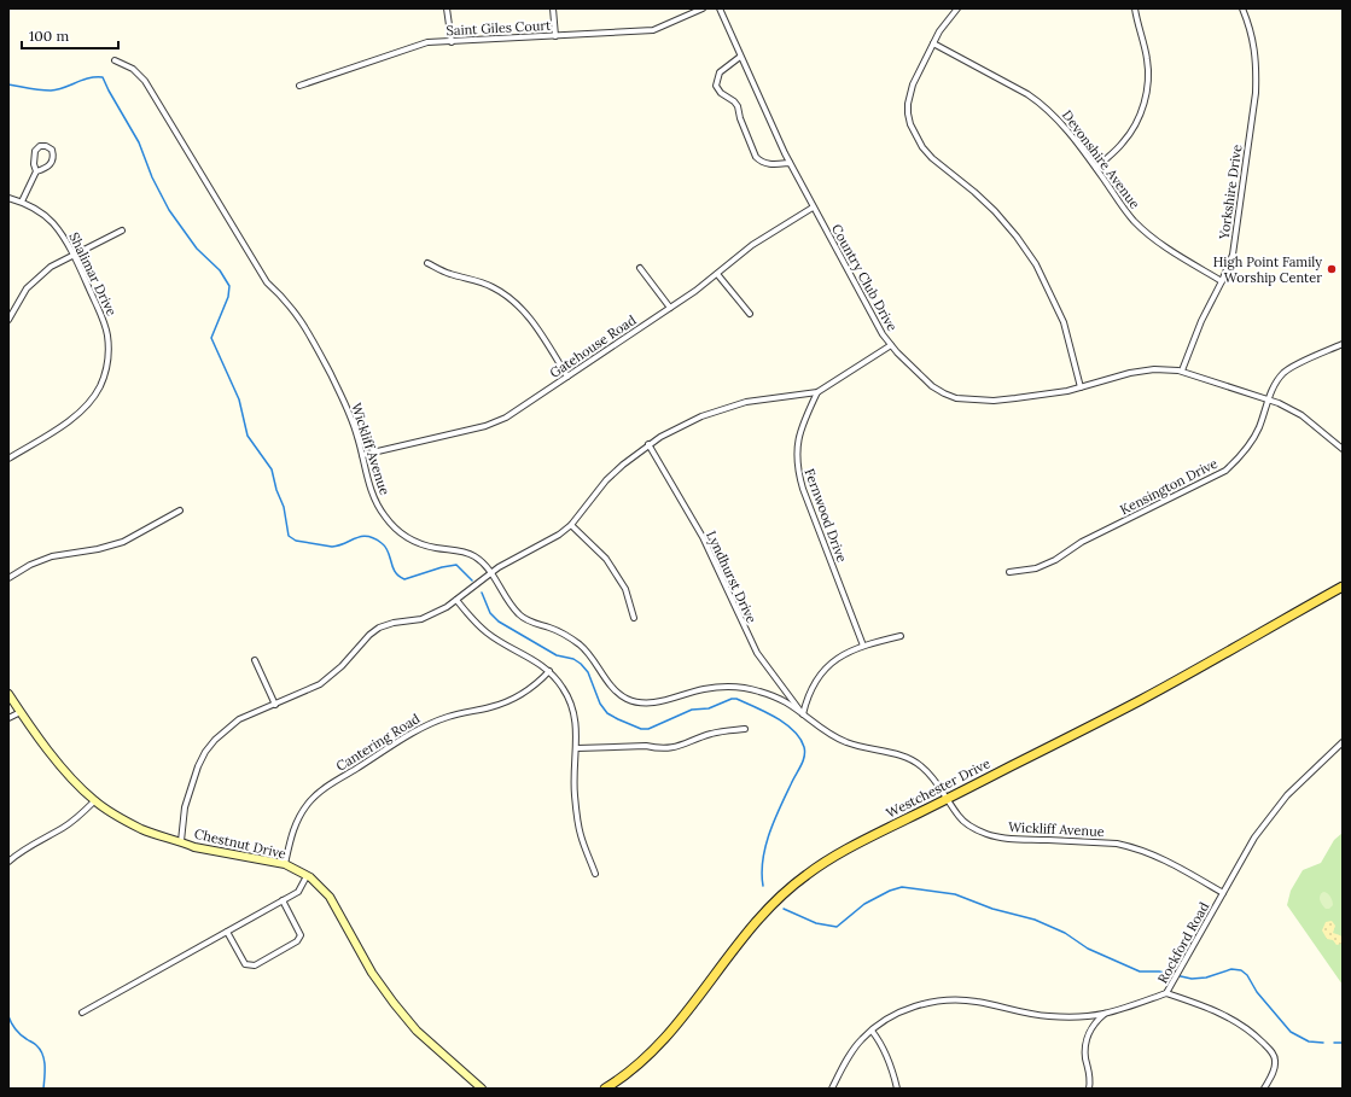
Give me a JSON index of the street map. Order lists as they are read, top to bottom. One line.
{"streets":{"main road":["Westchester Drive"],"street":["Saint Giles Court","Devonshire Avenue","Yorkshire Drive","Shalimar Drive","Country Club Drive","Gatehouse Road","Wickliff Avenue","Kensington Drive","Fernwood Drive","Lyndhurst Drive","Cantering Road","Chestnut Drive","Rockford Road"]},"crossings":[["Devonshire Avenue","Yorkshire Drive"],["Yorkshire Drive","Country Club Drive"],["Country Club Drive","Gatehouse Road"],["Country Club Drive","Kensington Drive"],["Gatehouse Road","Wickliff Avenue"],["Wickliff Avenue","Lyndhurst Drive"],["Wickliff Avenue","Westchester Drive"],["Wickliff Avenue","Rockford Road"],["Cantering Road","Chestnut Drive"]],"places":["High Point Family Worship Center"],"scale_bar":"100 m"}
